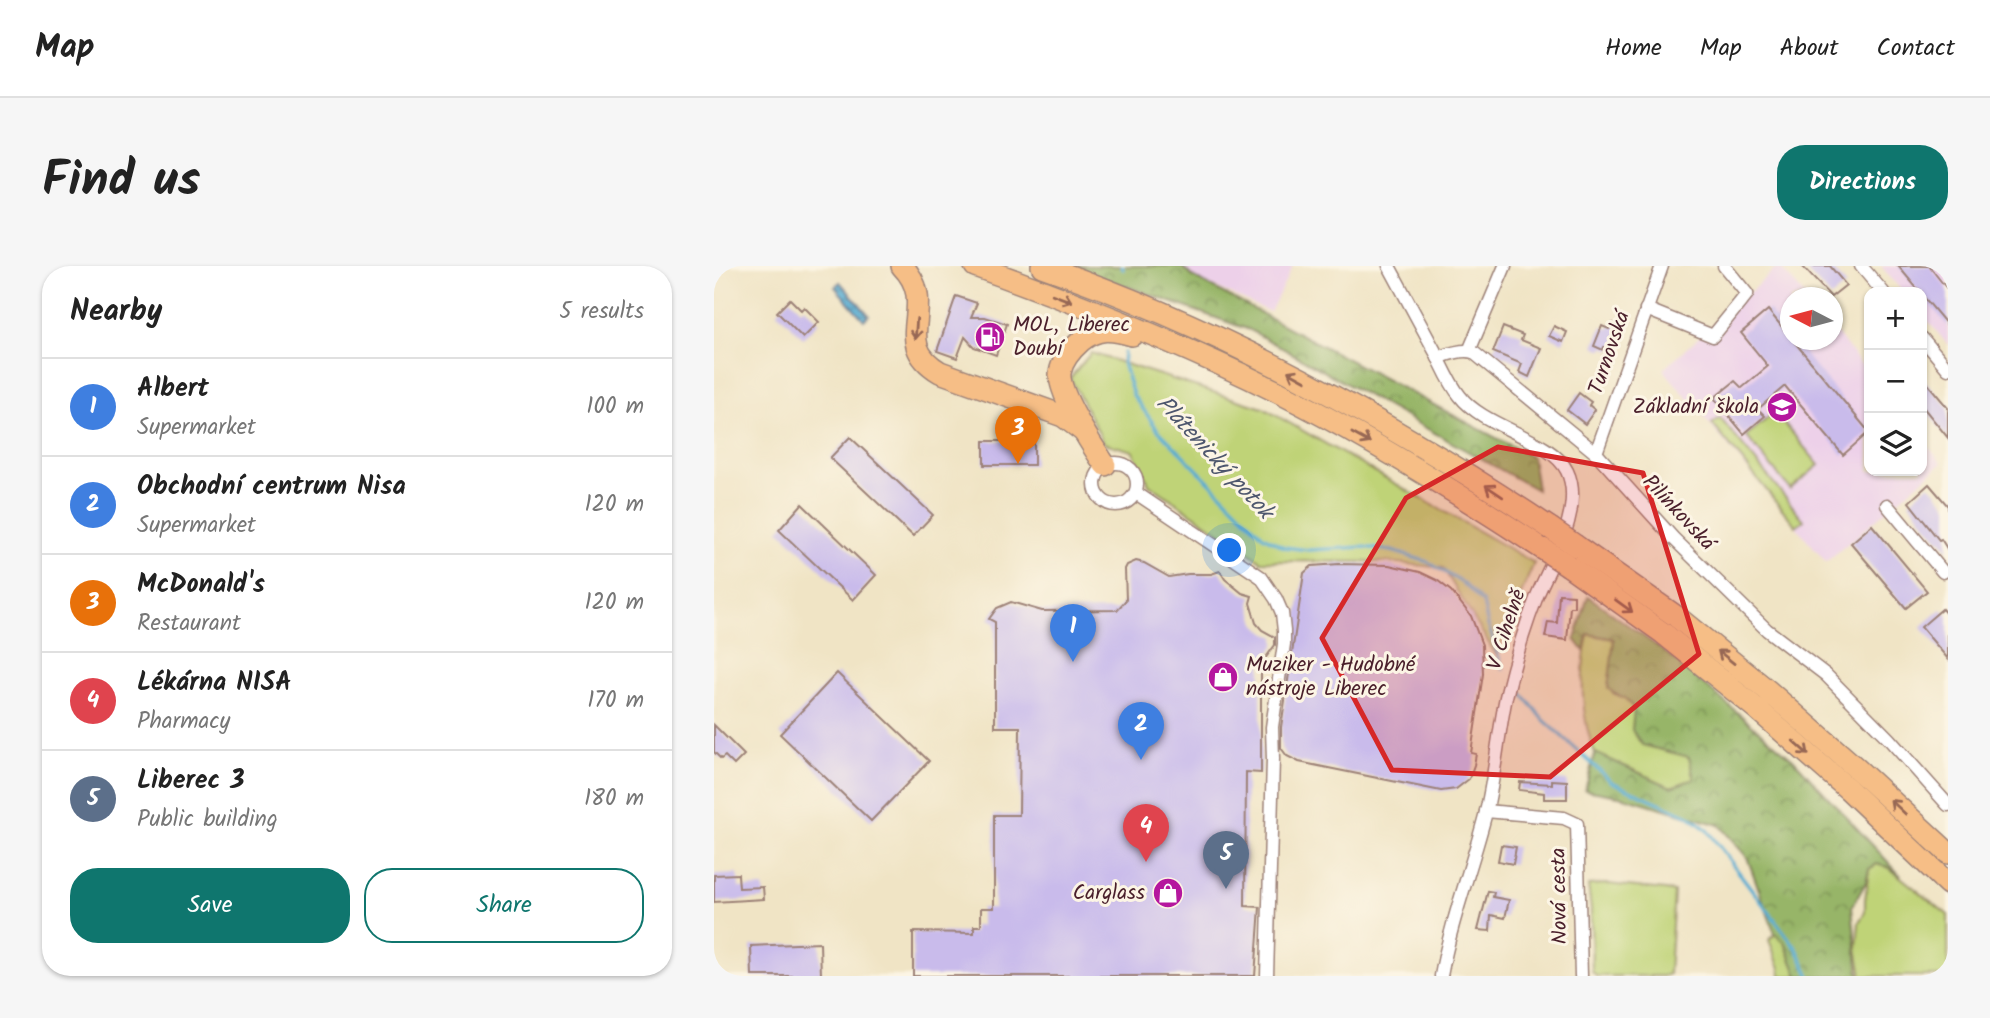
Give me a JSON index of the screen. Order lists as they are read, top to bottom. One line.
{"streets":{"street":["Turnovská","Pilínkovská","V Cihelně","Nová cesta"]},"crossings":[["Turnovská","Pilínkovská"],["V Cihelně","Nová cesta"]],"water":["Plátenický potok"],"places":{"fuel station":["MOL, Liberec Doubí"],"school or university":["Základní škola"],"shop":["Muziker - Hudobné nástroje Liberec","Carglass"]},"north":"left","page":{"header":"Map","nav":["Home","Map","About","Contact"],"title":"Find us","buttons":["Directions",["Save","Share"]],"heading":["Nearby","5 results"],"map_buttons":["+","−"],"list":[{"mark":"1","name":"Albert","note":"Supermarket","value":"100 m"},{"mark":"2","name":"Obchodní centrum Nisa","note":"Supermarket","value":"120 m"},{"mark":"3","name":"McDonald's","note":"Restaurant","value":"120 m"},{"mark":"4","name":"Lékárna NISA","note":"Pharmacy","value":"170 m"},{"mark":"5","name":"Liberec 3","note":"Public building","value":"180 m"}],"pins":["3","1","2","4","5"]}}
